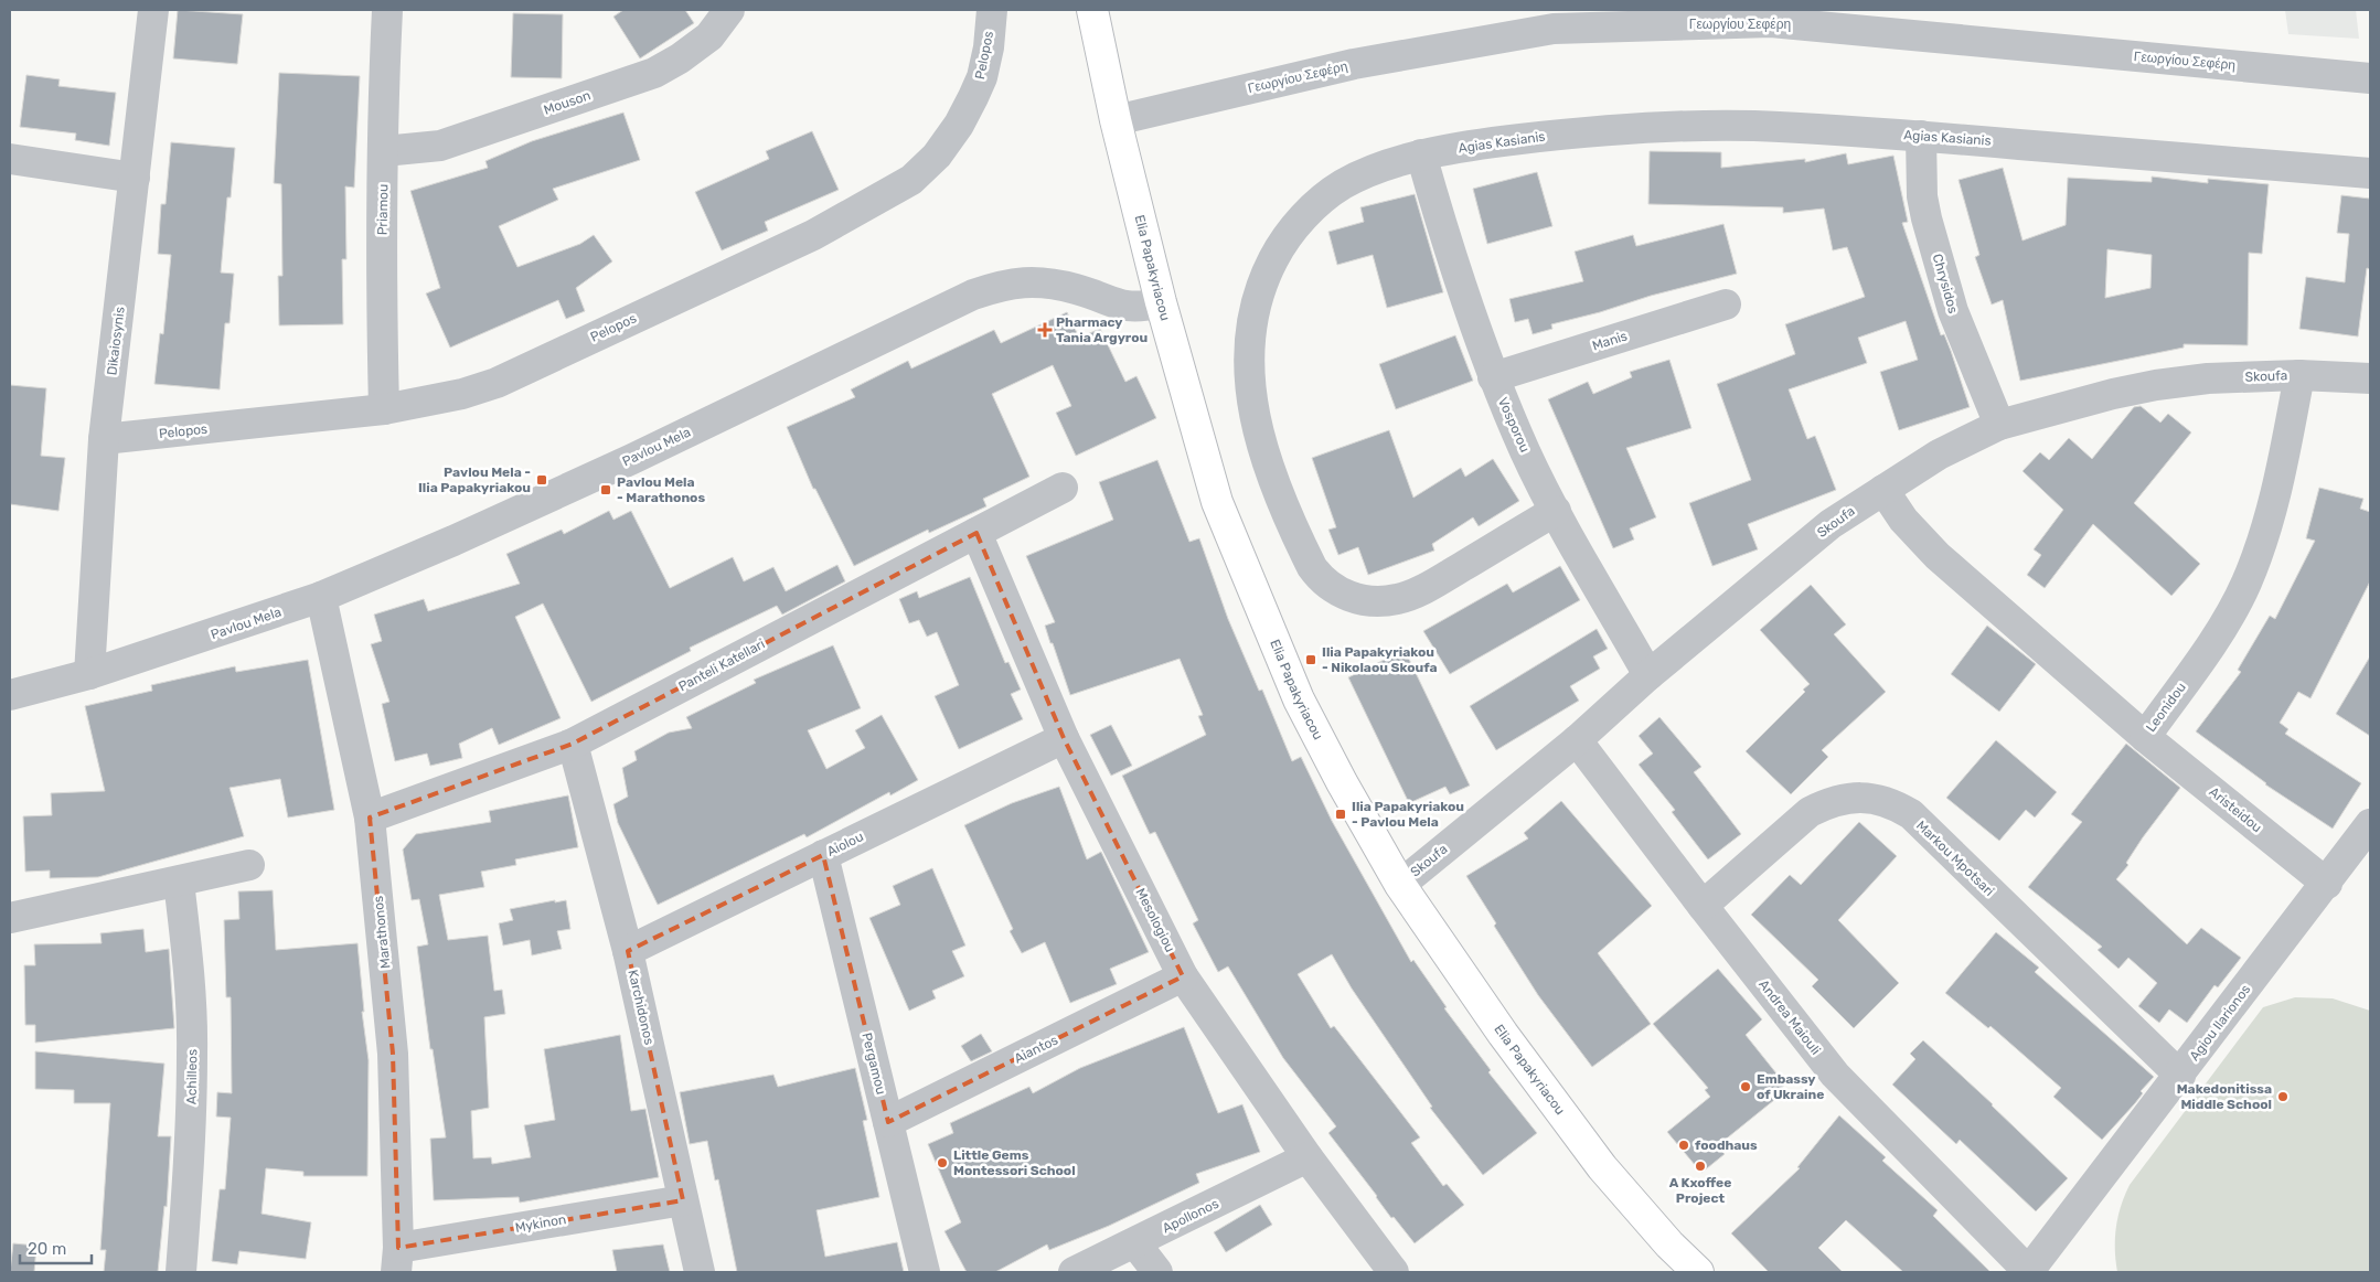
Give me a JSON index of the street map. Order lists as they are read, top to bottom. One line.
{"streets":{"main road":["Elia Papakyriacou"],"street":["Γεωργίου Σεφέρη","Pelopos","Mouson","Agias Kasianis","Priamou","Chrysidos","Dikaiosynis","Manis","Skoufa","Vosporou","Pavlou Mela","Panteli Katellari","Leonidou","Aristeidou","Aiolou","Markou Mpotsari","Mesologiou","Marathonos","Karchidonos","Andrea Maiouli","Agiou Ilarionos","Aiantos","Pergamou","Achilleos","Apollonos","Mykinon"]},"crossings":[["Γεωργίου Σεφέρη","Elia Papakyriacou"],["Pelopos","Priamou"],["Pelopos","Dikaiosynis"],["Mouson","Priamou"],["Agias Kasianis","Chrysidos"],["Agias Kasianis","Vosporou"],["Elia Papakyriacou","Skoufa"],["Elia Papakyriacou","Pavlou Mela"],["Chrysidos","Skoufa"],["Dikaiosynis","Pavlou Mela"],["Manis","Vosporou"],["Skoufa","Vosporou"],["Skoufa","Leonidou"],["Skoufa","Andrea Maiouli"],["Pavlou Mela","Marathonos"],["Panteli Katellari","Mesologiou"],["Panteli Katellari","Marathonos"],["Panteli Katellari","Karchidonos"],["Leonidou","Aristeidou"],["Aristeidou","Agiou Ilarionos"],["Aiolou","Mesologiou"],["Aiolou","Karchidonos"],["Aiolou","Pergamou"],["Markou Mpotsari","Andrea Maiouli"],["Markou Mpotsari","Agiou Ilarionos"],["Mesologiou","Aiantos"],["Mesologiou","Apollonos"],["Marathonos","Mykinon"],["Karchidonos","Mykinon"],["Andrea Maiouli","Agiou Ilarionos"],["Aiantos","Pergamou"]],"places":{"health":["Pharmacy Tania Argyrou"],"transit":["Pavlou Mela - Ilia Papakyriakou","Pavlou Mela - Marathonos","Ilia Papakyriakou - Nikolaou Skoufa","Ilia Papakyriakou - Pavlou Mela"],"other":["Embassy of Ukraine","Makedonitissa Middle School","foodhaus","Little Gems Montessori School","A Kxoffee Project"]},"scale_bar":"20 m"}
